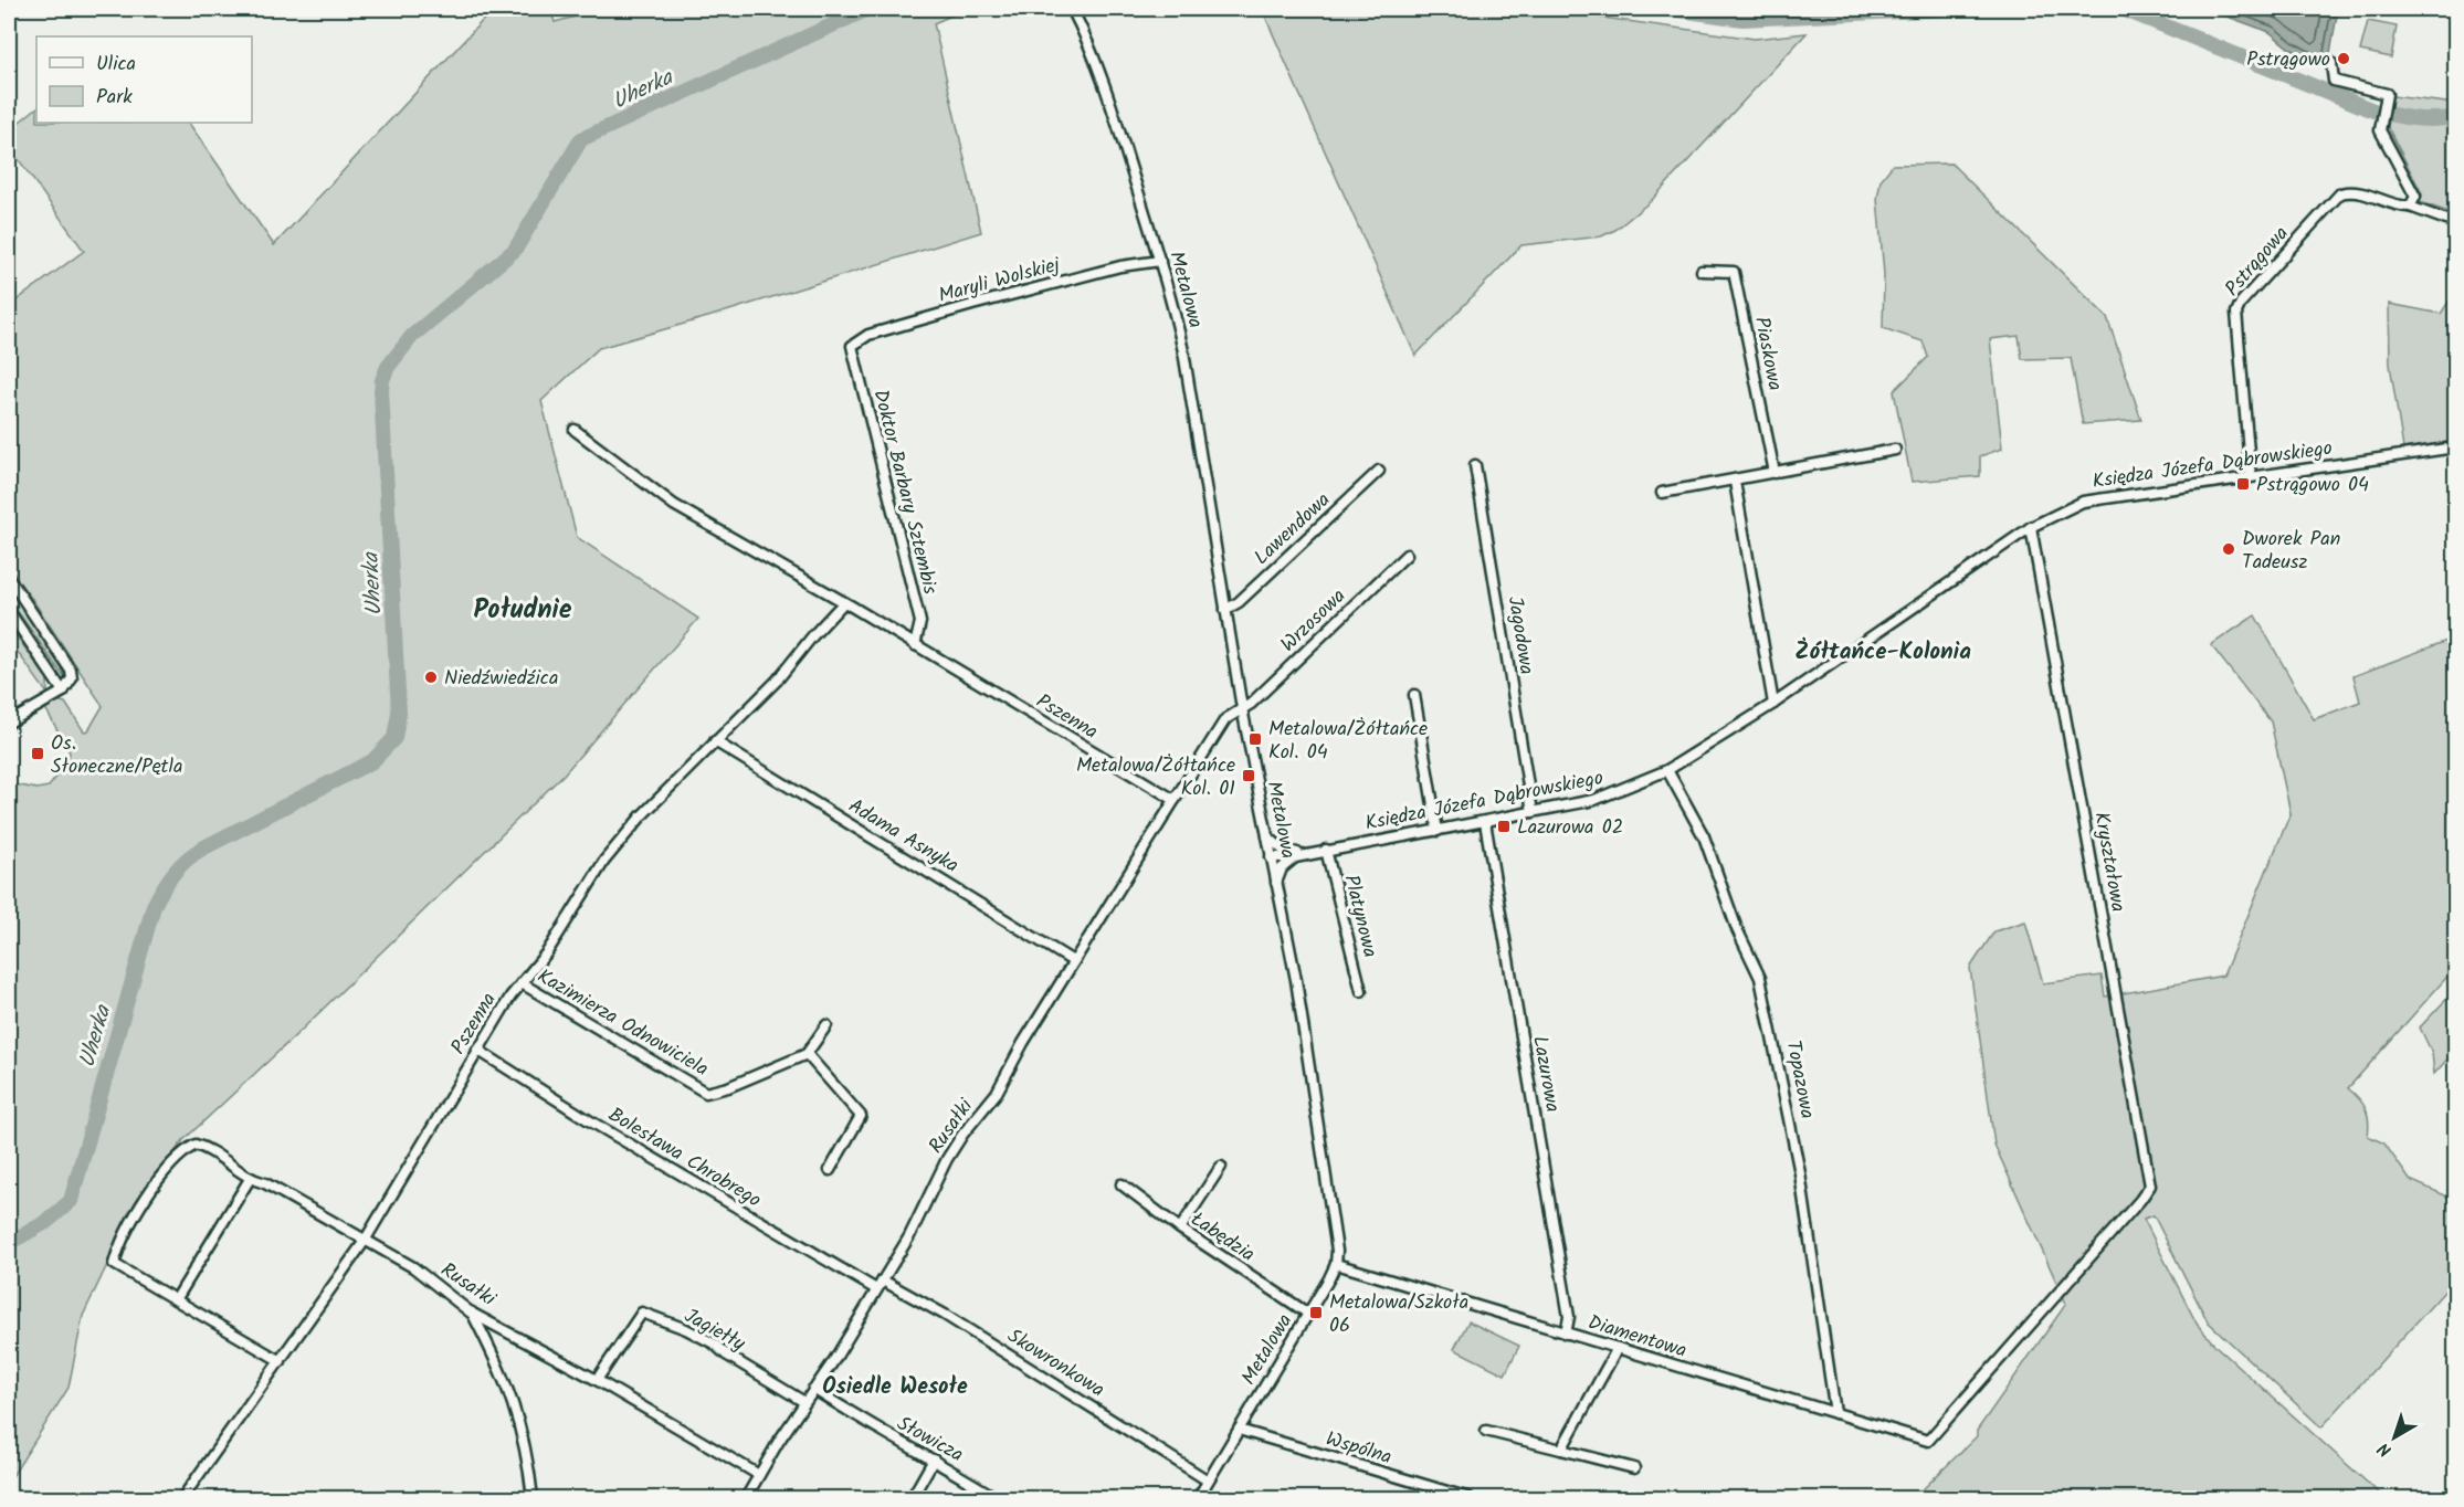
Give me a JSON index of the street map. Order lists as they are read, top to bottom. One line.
{"streets":{"street":["Pstrągowa","Maryli Wolskiej","Metalowa","Piaskowa","Księdza Józefa Dąbrowskiego","Doktor Barbary Sztembis","Lawendowa","Wrzosowa","Jagodowa","Pszenna","Adama Asnyka","Kryształowa","Platynowa","Kazimierza Odnowiciela","Lazurowa","Topazowa","Rusałki","Bolesława Chrobrego","Łabędzia","Jagiełły","Diamentowa","Skowronkowa","Słowicza","Wspólna"]},"crossings":[["Pstrągowa","Księdza Józefa Dąbrowskiego"],["Maryli Wolskiej","Metalowa"],["Maryli Wolskiej","Doktor Barbary Sztembis"],["Metalowa","Księdza Józefa Dąbrowskiego"],["Metalowa","Lawendowa"],["Metalowa","Wrzosowa"],["Metalowa","Łabędzia"],["Metalowa","Diamentowa"],["Metalowa","Skowronkowa"],["Metalowa","Wspólna"],["Księdza Józefa Dąbrowskiego","Jagodowa"],["Księdza Józefa Dąbrowskiego","Kryształowa"],["Księdza Józefa Dąbrowskiego","Platynowa"],["Księdza Józefa Dąbrowskiego","Lazurowa"],["Księdza Józefa Dąbrowskiego","Topazowa"],["Doktor Barbary Sztembis","Pszenna"],["Pszenna","Adama Asnyka"],["Pszenna","Kazimierza Odnowiciela"],["Pszenna","Rusałki"],["Pszenna","Bolesława Chrobrego"],["Adama Asnyka","Rusałki"],["Kryształowa","Diamentowa"],["Lazurowa","Diamentowa"],["Topazowa","Diamentowa"],["Rusałki","Bolesława Chrobrego"],["Rusałki","Jagiełły"],["Rusałki","Skowronkowa"],["Rusałki","Słowicza"]],"districts":["Południe","Żółtańce-Kolonia","Osiedle Wesołe"],"water":["Uherka"],"places":{"other":["Pstrągowo","Dworek Pan Tadeusz","Niedźwiedźica"],"transit":["Pstrągowo 04","Metalowa/Żółtańce Kol. 04","Os. Słoneczne/Pętla","Metalowa/Żółtańce Kol. 01","Lazurowa 02","Metalowa/Szkoła 06"]},"legend":["Ulica","Park"],"north":"bottom left"}
